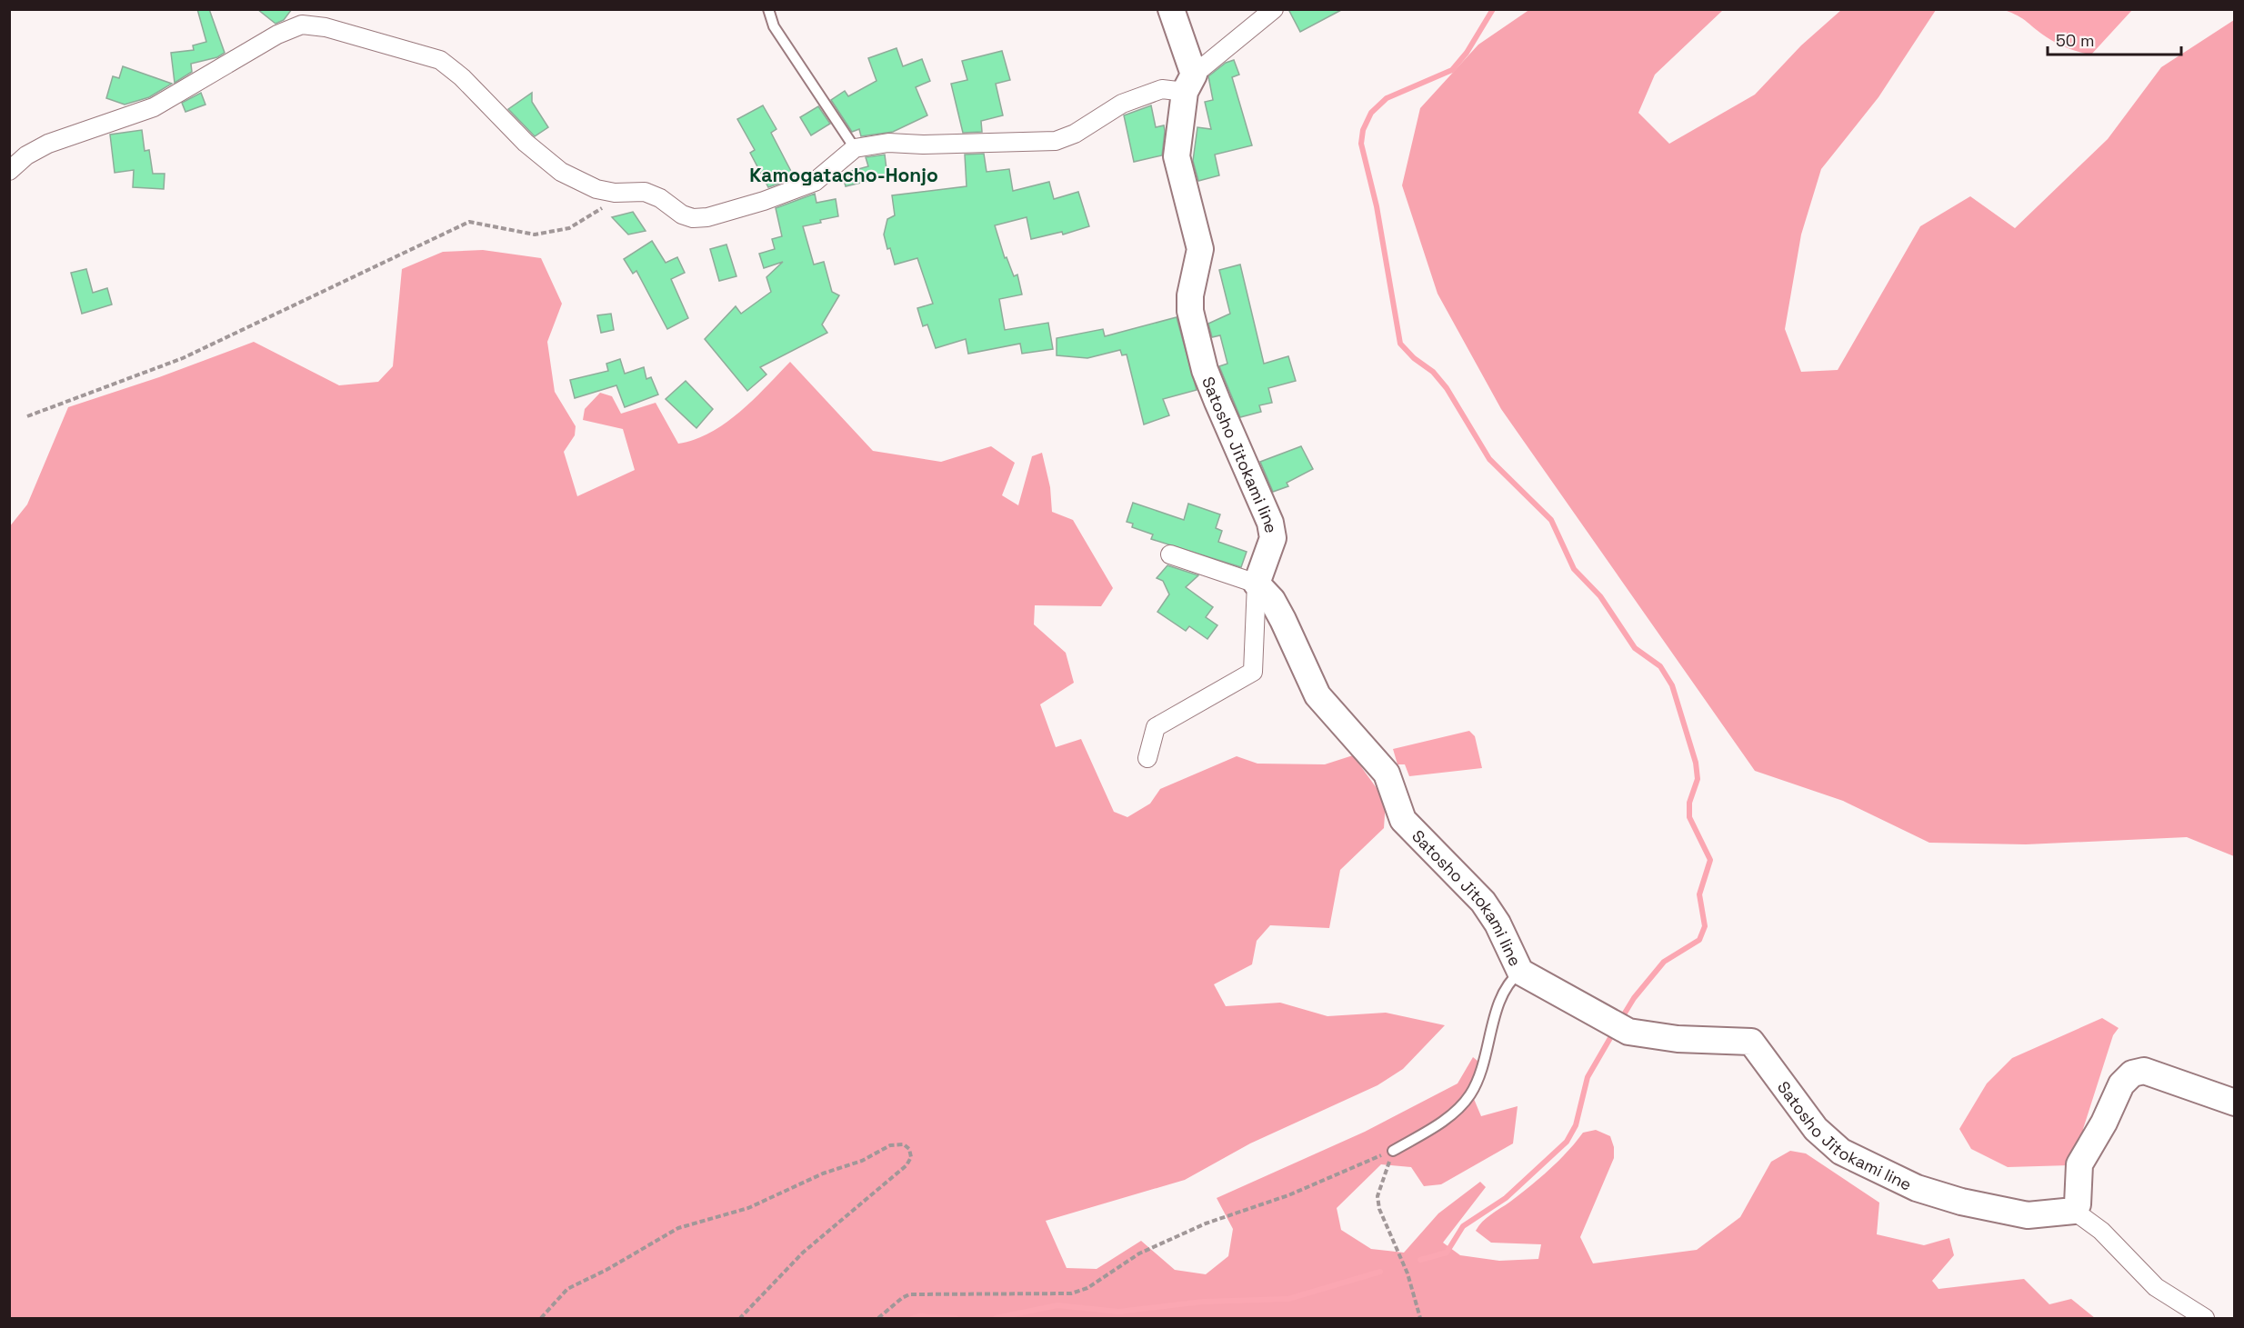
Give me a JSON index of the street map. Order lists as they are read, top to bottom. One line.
{"streets":{"main road":["Satosho Jitokami line"]},"districts":["Kamogatacho-Honjo"],"scale_bar":"50 m"}
